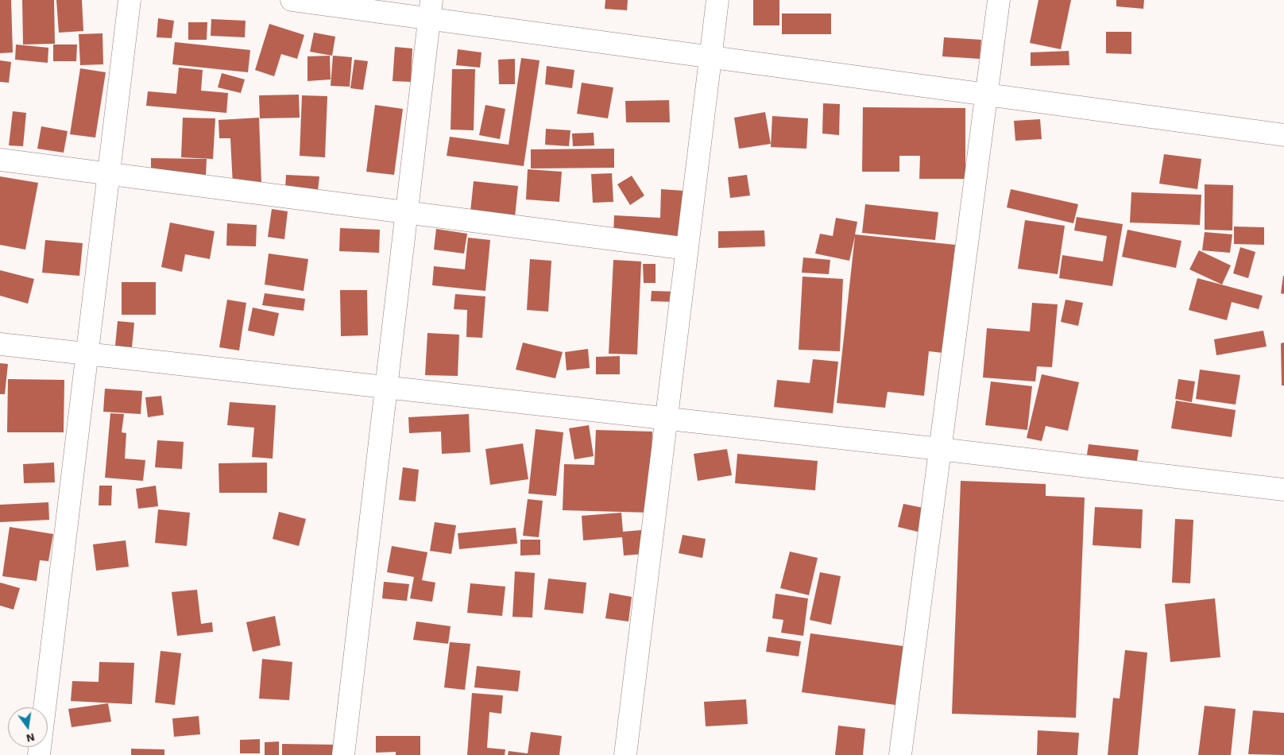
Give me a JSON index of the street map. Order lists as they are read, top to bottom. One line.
{"north":"bottom"}
